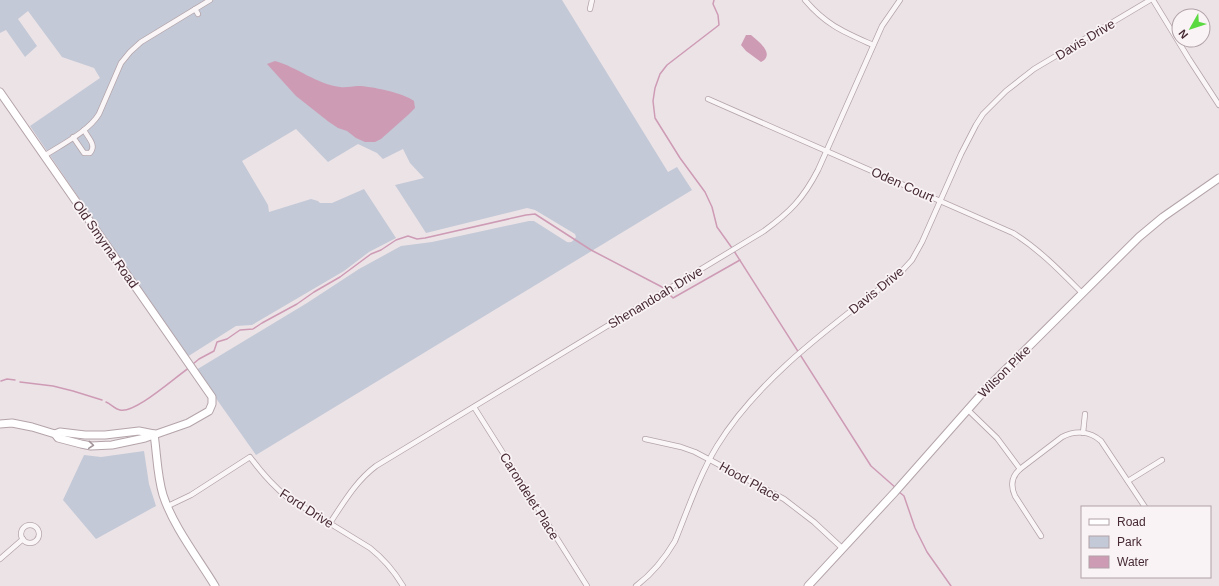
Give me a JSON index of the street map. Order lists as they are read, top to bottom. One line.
{"streets":{"street":["Davis Drive","Oden Court","Old Smyrna Road","Shenandoah Drive","Wilson Pike","Hood Place","Carondelet Place","Ford Drive"]},"crossings":[["Davis Drive","Oden Court"],["Davis Drive","Hood Place"],["Oden Court","Shenandoah Drive"],["Oden Court","Wilson Pike"],["Shenandoah Drive","Carondelet Place"],["Shenandoah Drive","Ford Drive"],["Wilson Pike","Hood Place"]],"legend":["Road","Park","Water"],"north":"bottom left"}
